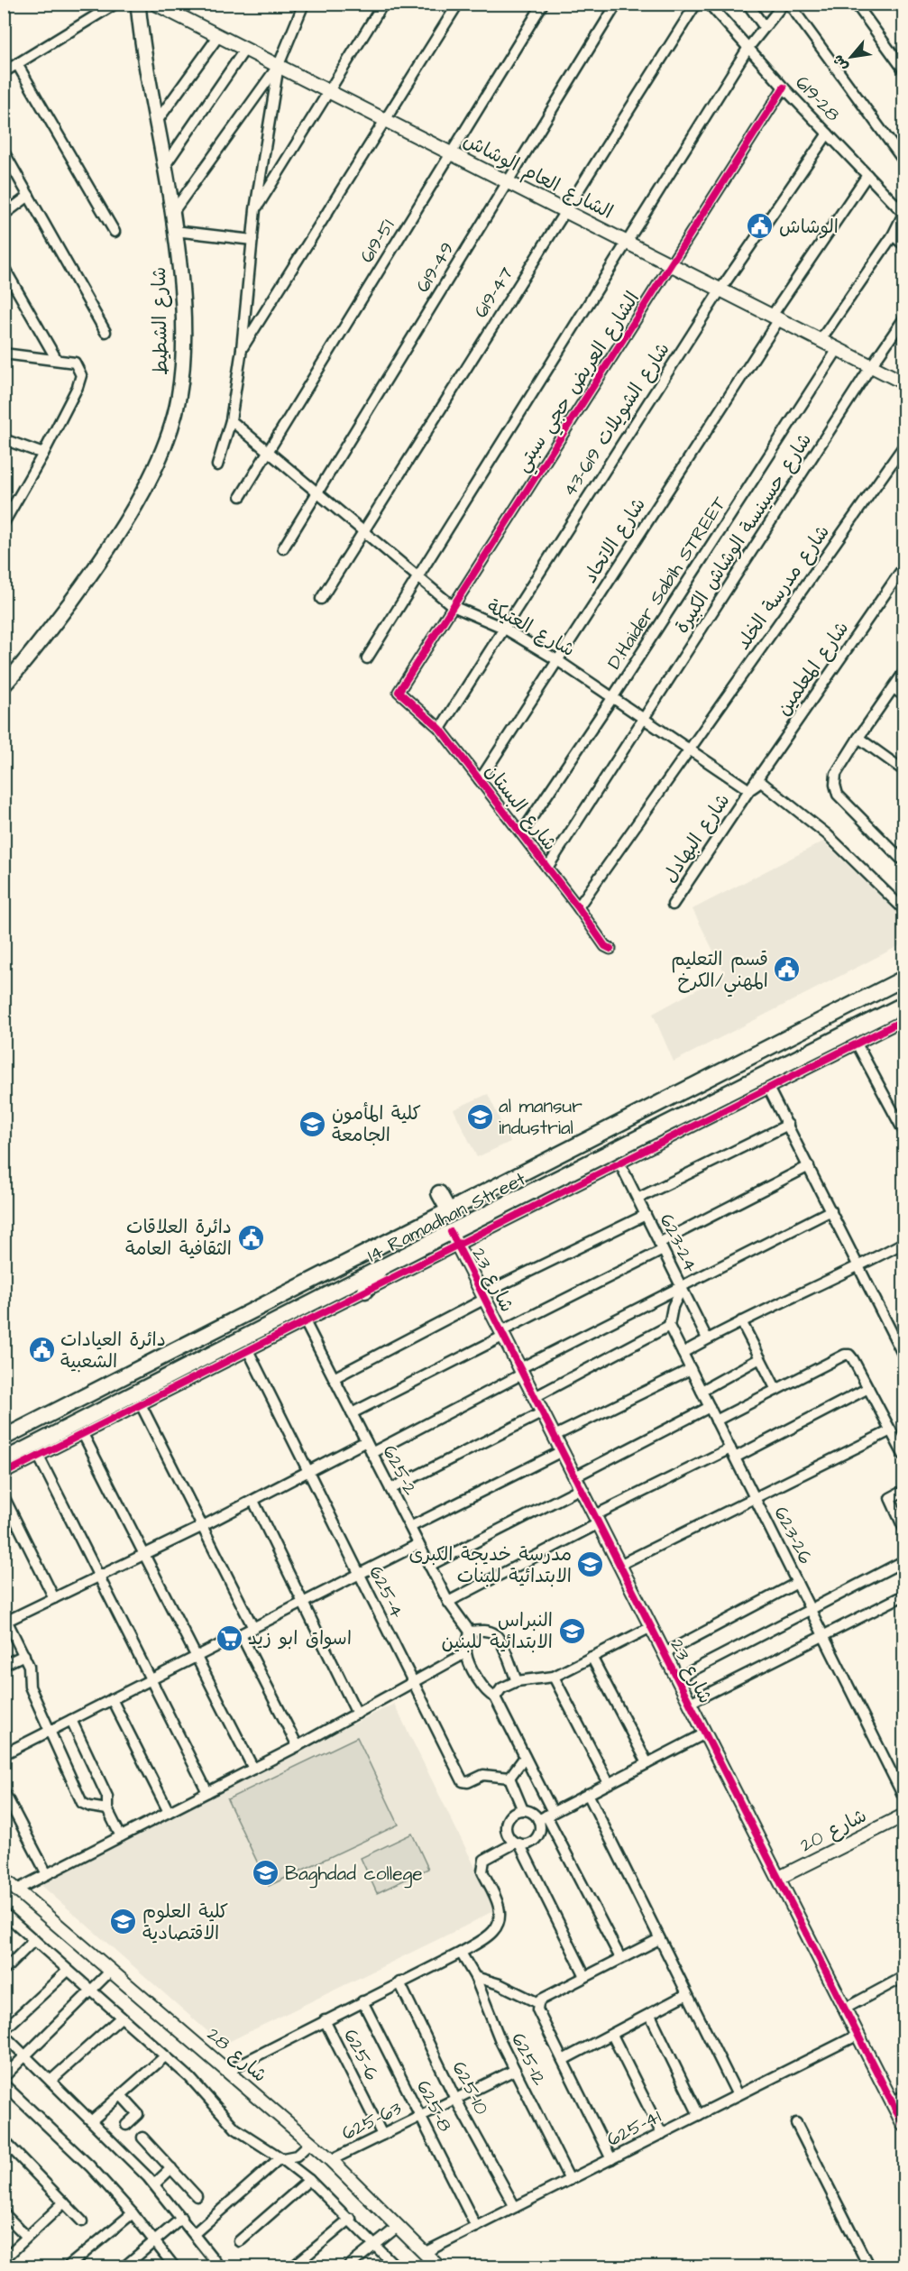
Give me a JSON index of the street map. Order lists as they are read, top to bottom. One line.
{"streets":{"main road":["شارع الشطيط","14 Ramadhan Street"],"street":["619-28","الشارع العام الوشاش","619-51","619-49","619-47","الشارع العريض حجي سبتي","شارع الشويلات 619-43","شارع حسينسة الوشاش الكبيرة","شارع الاتحاد","D.Haider Sabih STREET","شارع مدرسة الخلد","شارع العتيکة","شارع المعلمين","شارع البستان","شارع البهادل","623-24","شارع 23","625-2","623-26","625-4","شارع 20","شارع 28","625-6","625-12","625-10","625-8","625-63","625-41"]},"crossings":[["619-28","الشارع العريض حجي سبتي"],["619-28","شارع الشويلات 619-43"],["619-28","شارع الاتحاد"],["الشارع العام الوشاش","619-51"],["الشارع العام الوشاش","619-49"],["الشارع العام الوشاش","619-47"],["الشارع العام الوشاش","الشارع العريض حجي سبتي"],["الشارع العام الوشاش","شارع الشويلات 619-43"],["الشارع العام الوشاش","شارع حسينسة الوشاش الكبيرة"],["الشارع العام الوشاش","شارع الاتحاد"],["الشارع العام الوشاش","D.Haider Sabih STREET"],["619-51","شارع العتيکة"],["619-49","شارع العتيکة"],["619-47","شارع العتيکة"],["الشارع العريض حجي سبتي","شارع العتيکة"],["الشارع العريض حجي سبتي","شارع البستان"],["شارع الشويلات 619-43","شارع العتيکة"],["شارع الشويلات 619-43","شارع البستان"],["شارع حسينسة الوشاش الكبيرة","شارع العتيکة"],["شارع حسينسة الوشاش الكبيرة","شارع البستان"],["شارع الاتحاد","شارع العتيکة"],["شارع الاتحاد","شارع البستان"],["D.Haider Sabih STREET","شارع العتيکة"],["D.Haider Sabih STREET","شارع البستان"],["شارع مدرسة الخلد","شارع العتيکة"],["شارع مدرسة الخلد","شارع البستان"],["شارع العتيکة","شارع المعلمين"],["شارع العتيکة","شارع البهادل"],["شارع المعلمين","شارع البهادل"],["14 Ramadhan Street","شارع 23"],["شارع 23","شارع 20"],["شارع 23","625-41"],["شارع 28","625-63"],["شارع 28","625-41"],["625-6","625-63"],["625-12","625-63"],["625-12","625-41"],["625-10","625-63"],["625-10","625-41"],["625-8","625-63"],["625-8","625-41"]],"places":{"public building":["الوشاش","قسم التعليم المهني/الكرخ","دائرة العلاقات الثقافية العامة","دائرة العيادات الشعبية"],"school or university":["al mansur industrial","كلية المأمون الجامعة","مدرسة خديجة الكبرى الابتدائية للبنات","النبراس الابتدائية للبنين","Baghdad college","كلية العلوم الاقتصادية"],"supermarket":["اسواق ابو زيد"]},"north":"bottom left"}
